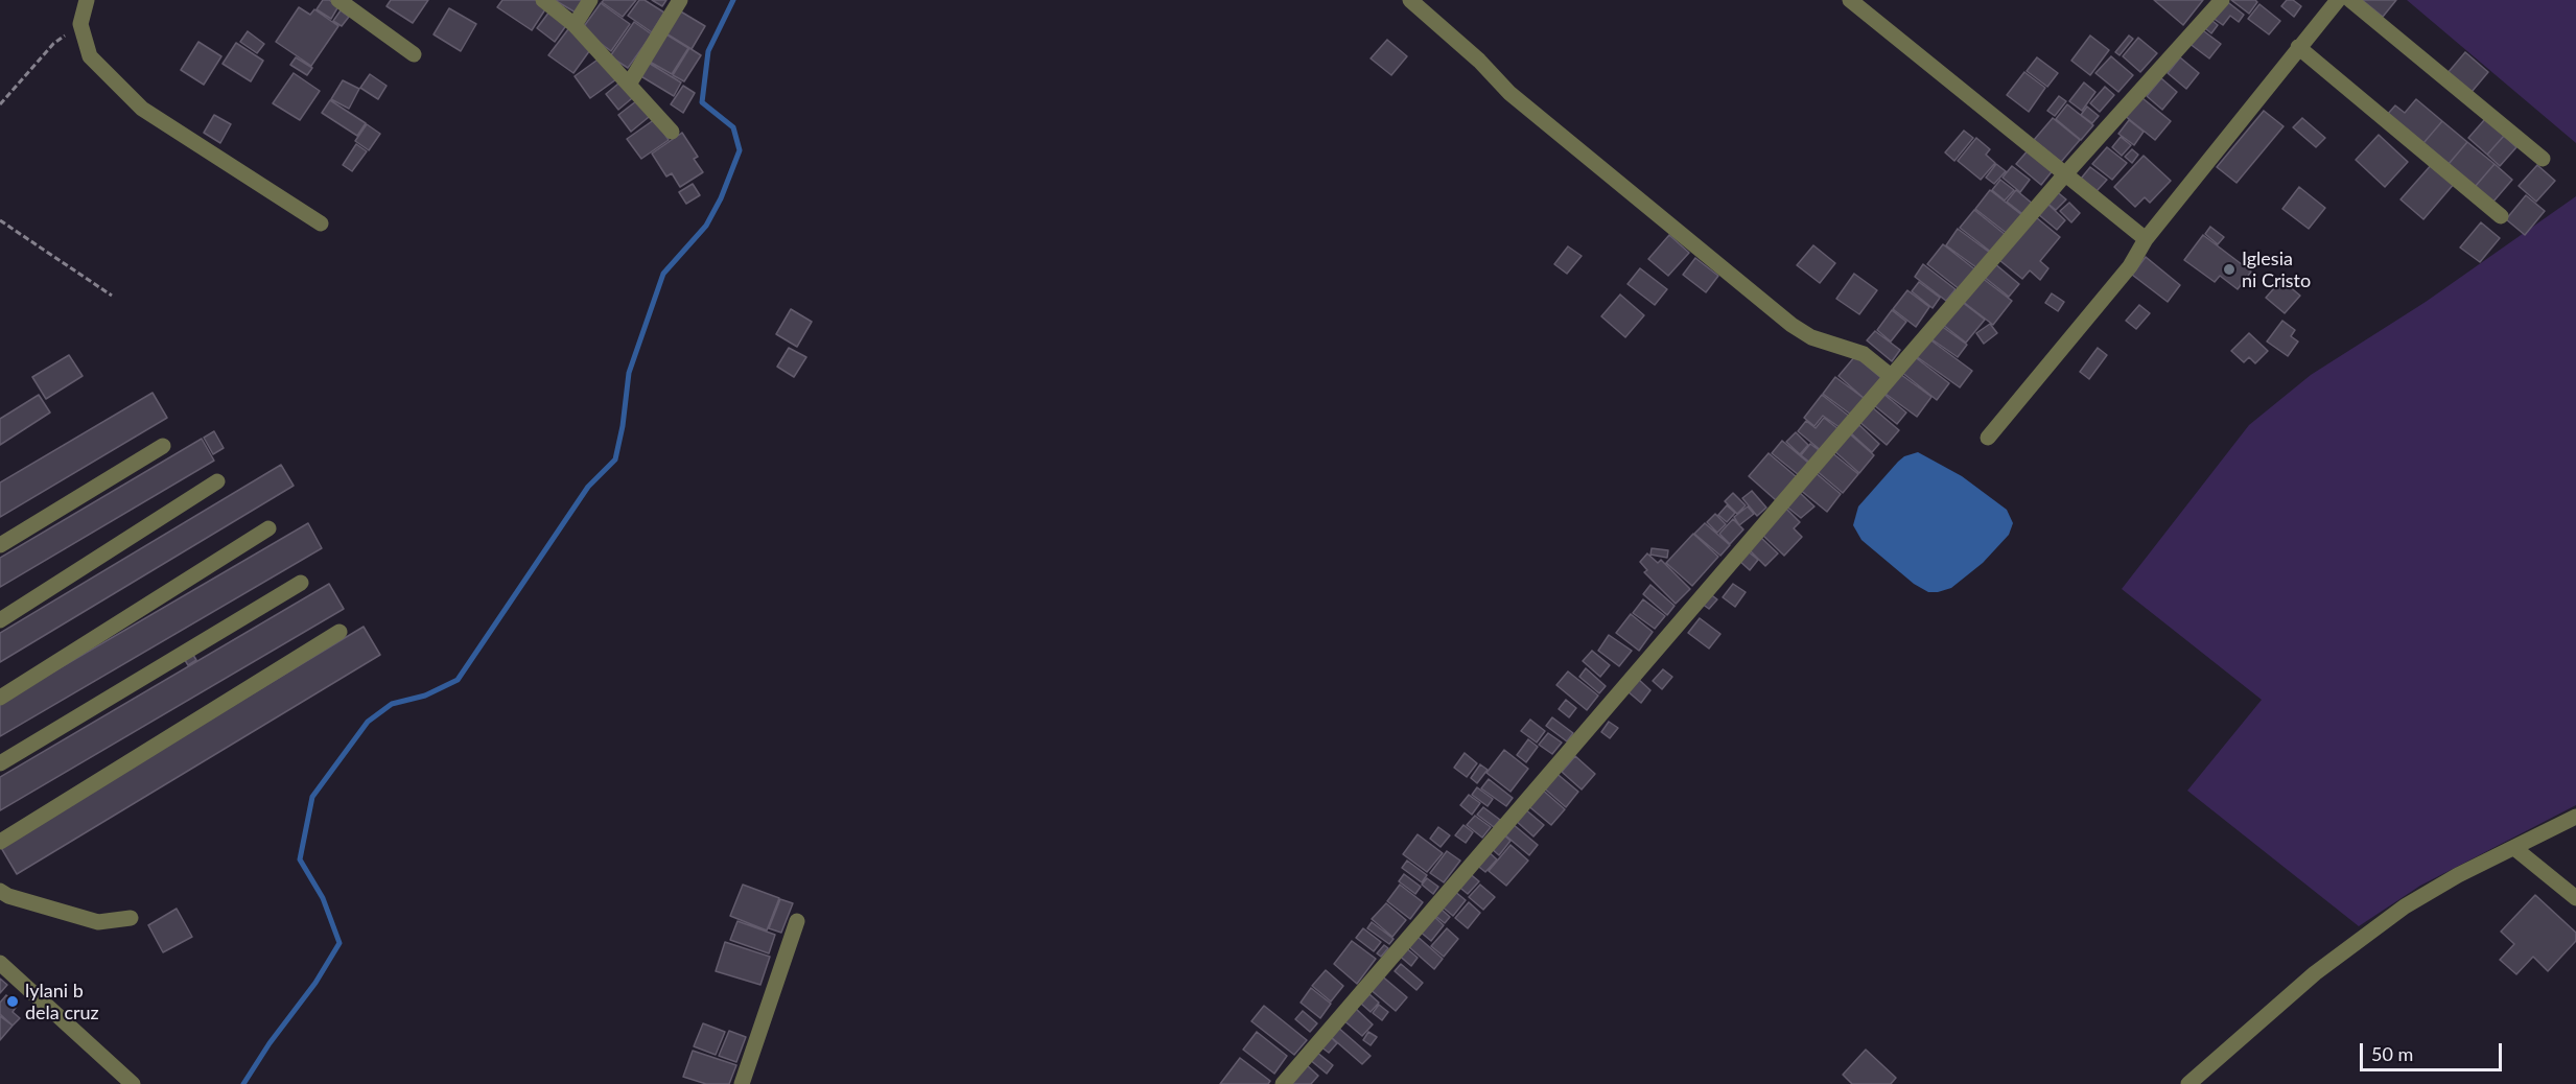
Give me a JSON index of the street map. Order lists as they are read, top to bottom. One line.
{"places":["Iglesia ni Cristo","lylani b dela cruz"],"scale_bar":"50 m"}
